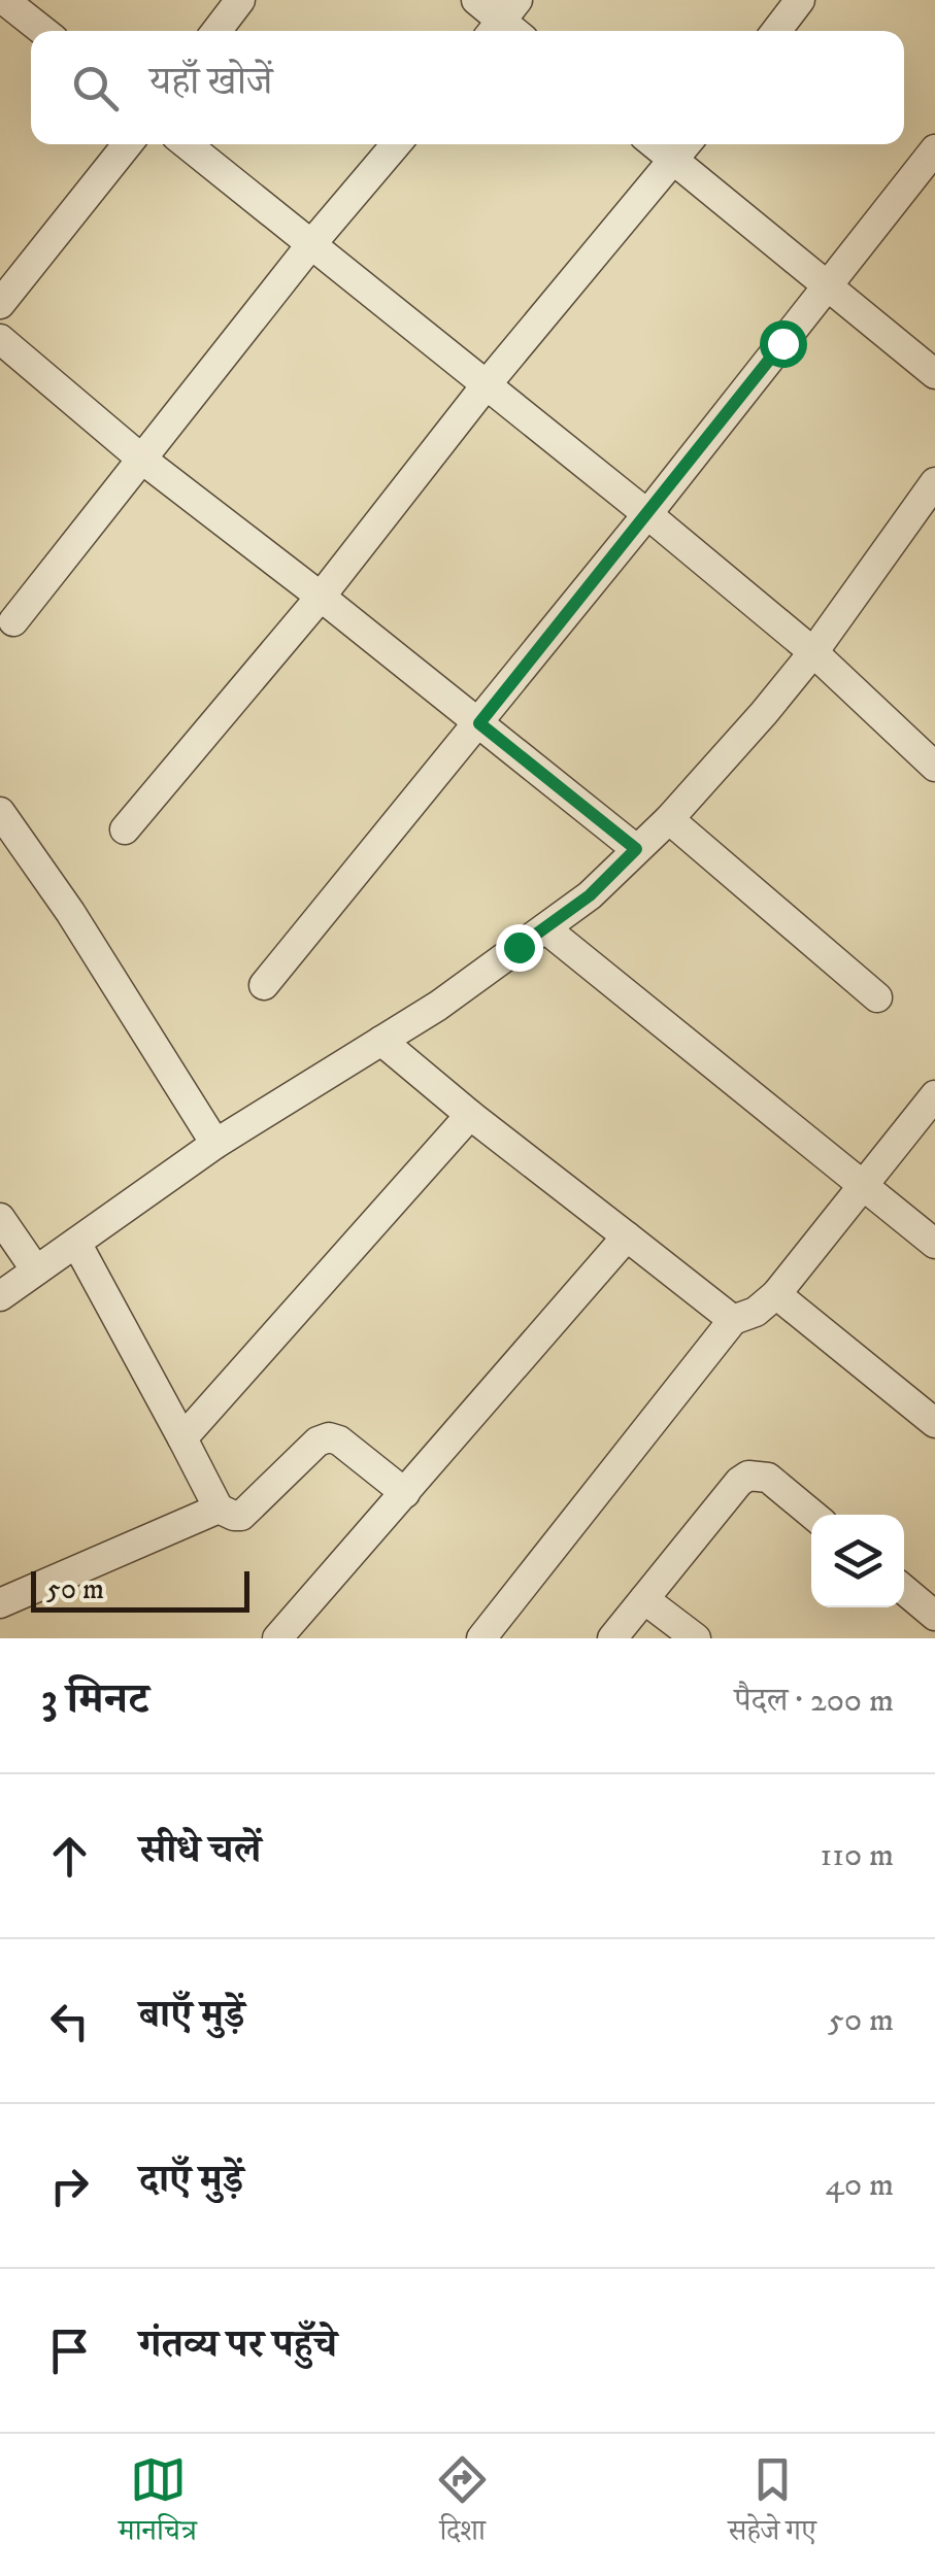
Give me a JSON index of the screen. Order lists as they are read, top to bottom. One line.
{"scale_bar":"50 m","page":{"search":"यहाँ खोजें","scale":"50 m","heading":["3 मिनट","पैदल · 200 m"],"list":[["सीधे चलें","110 m"],["बाएँ मुड़ें","50 m"],["दाएँ मुड़ें","40 m"],"गंतव्य पर पहुँचे"],"nav":["मानचित्र","दिशा","सहेजे गए"]}}
